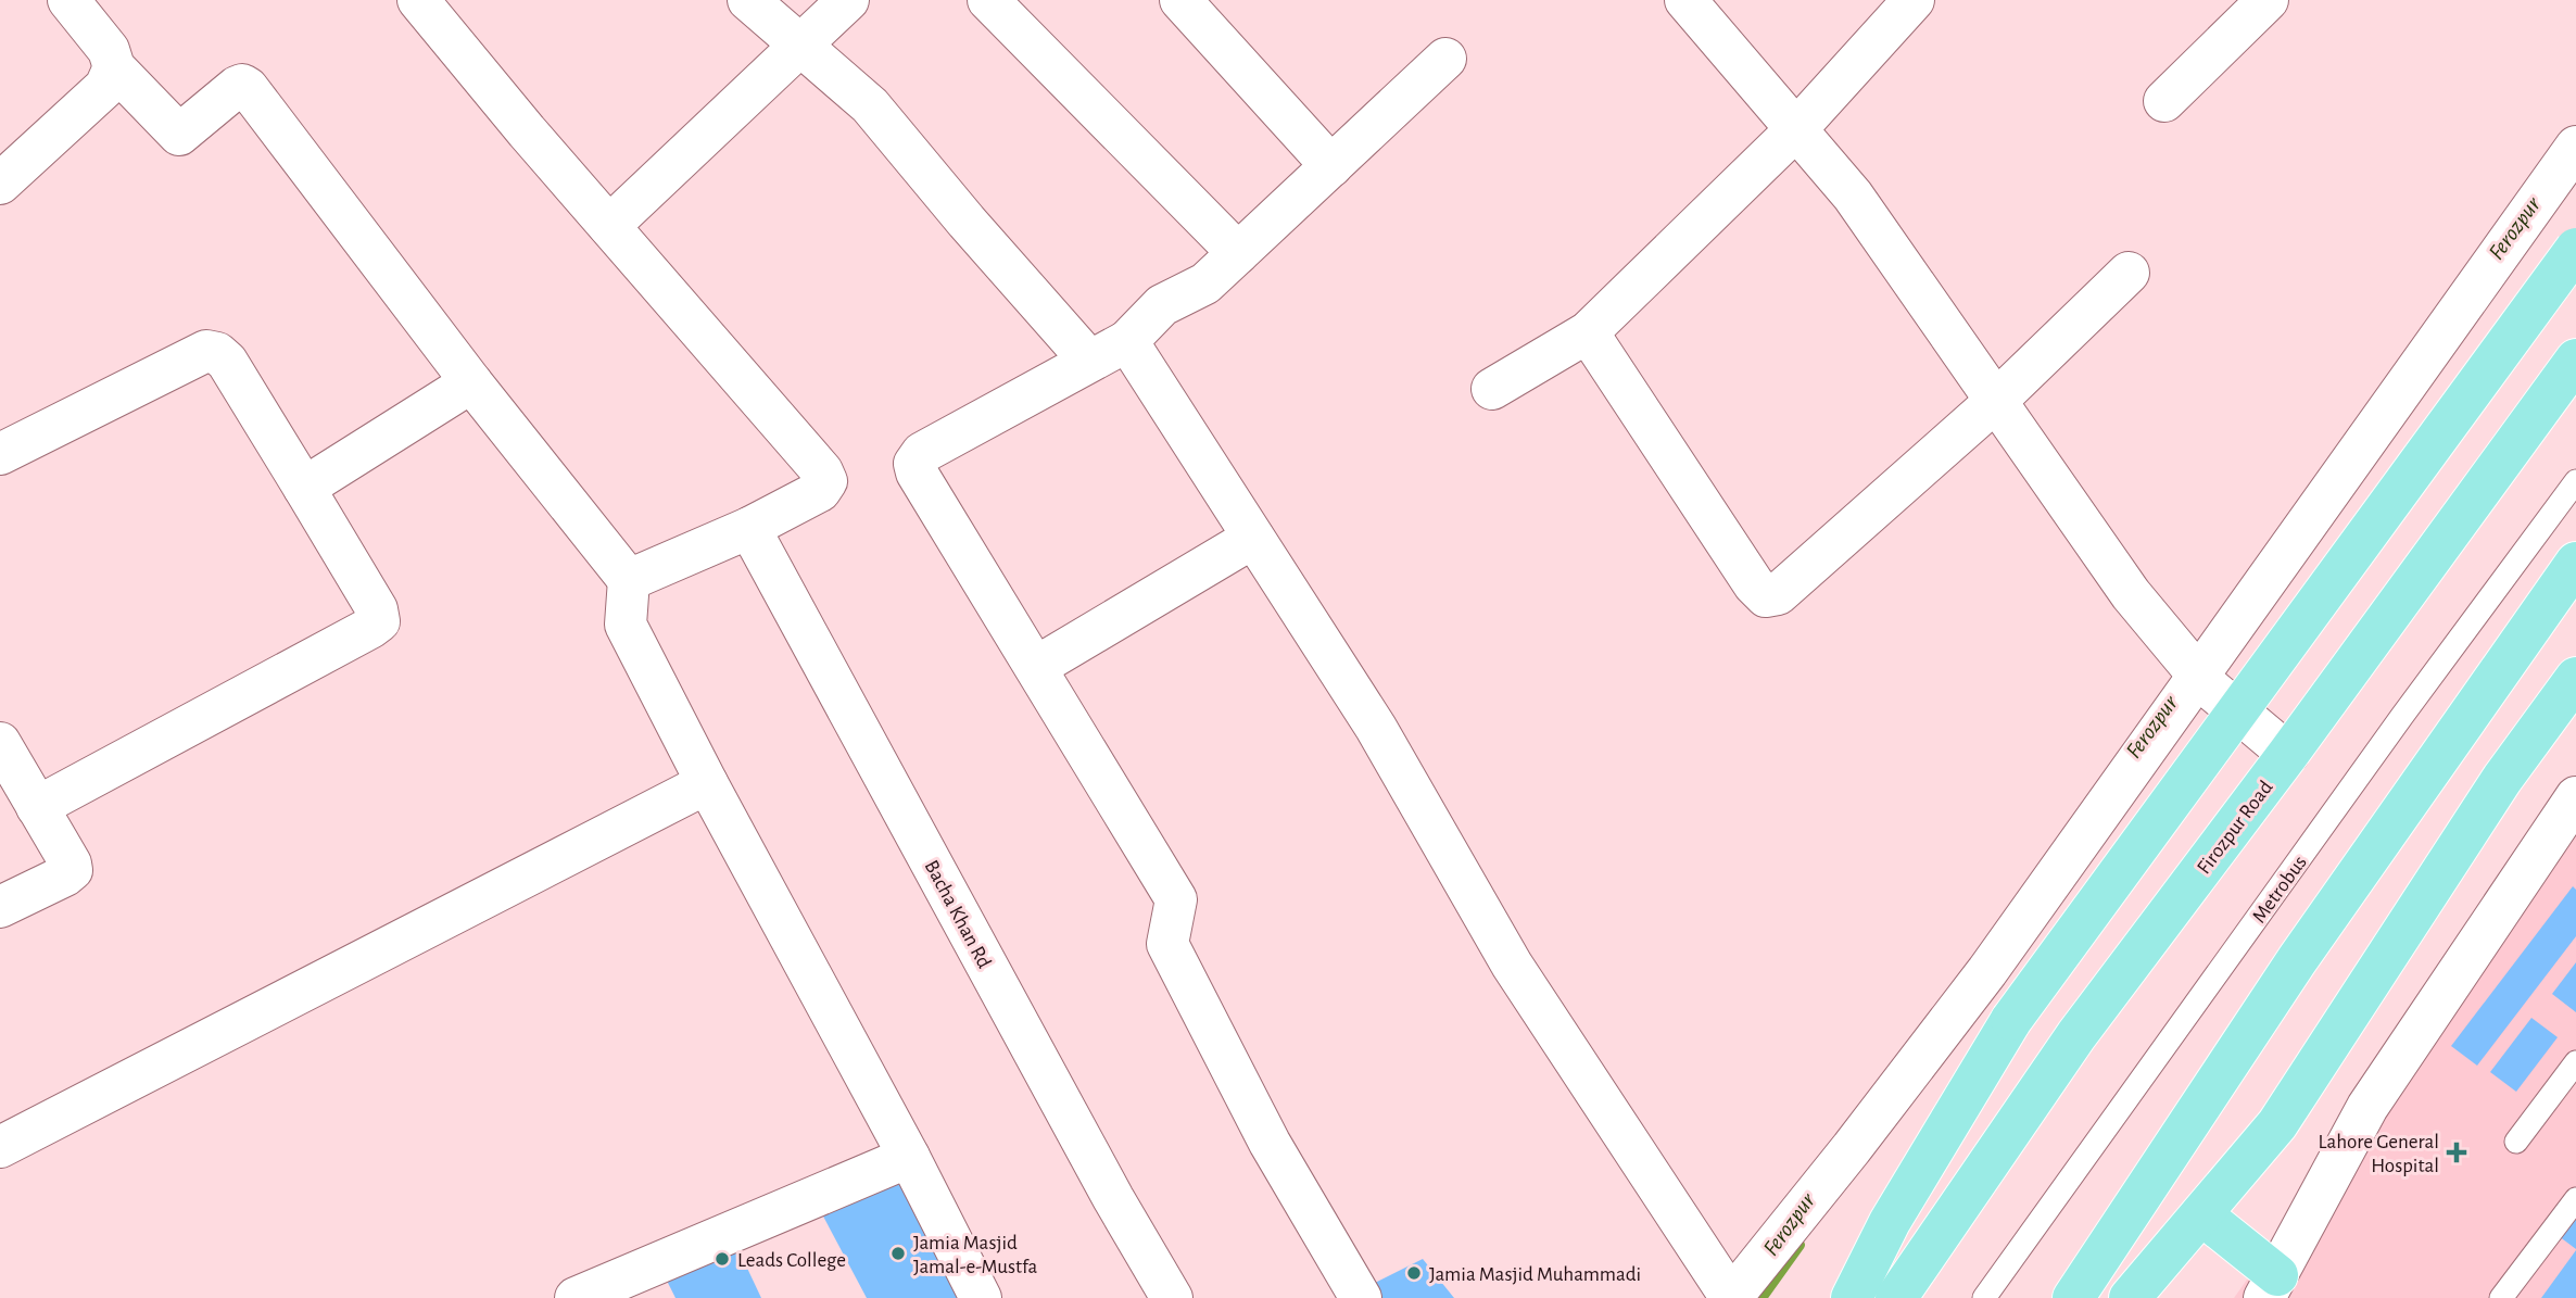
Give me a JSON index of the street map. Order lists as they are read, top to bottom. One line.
{"streets":{"main road":["Firozpur Road"],"street":["Bacha Khan Rd"],"lane":["Metrobus"]},"water":["Ferozpur"],"places":{"health":["Lahore General Hospital"],"other":["Jamia Masjid Jamal-e-Mustfa","Leads College","Jamia Masjid Muhammadi"]}}
